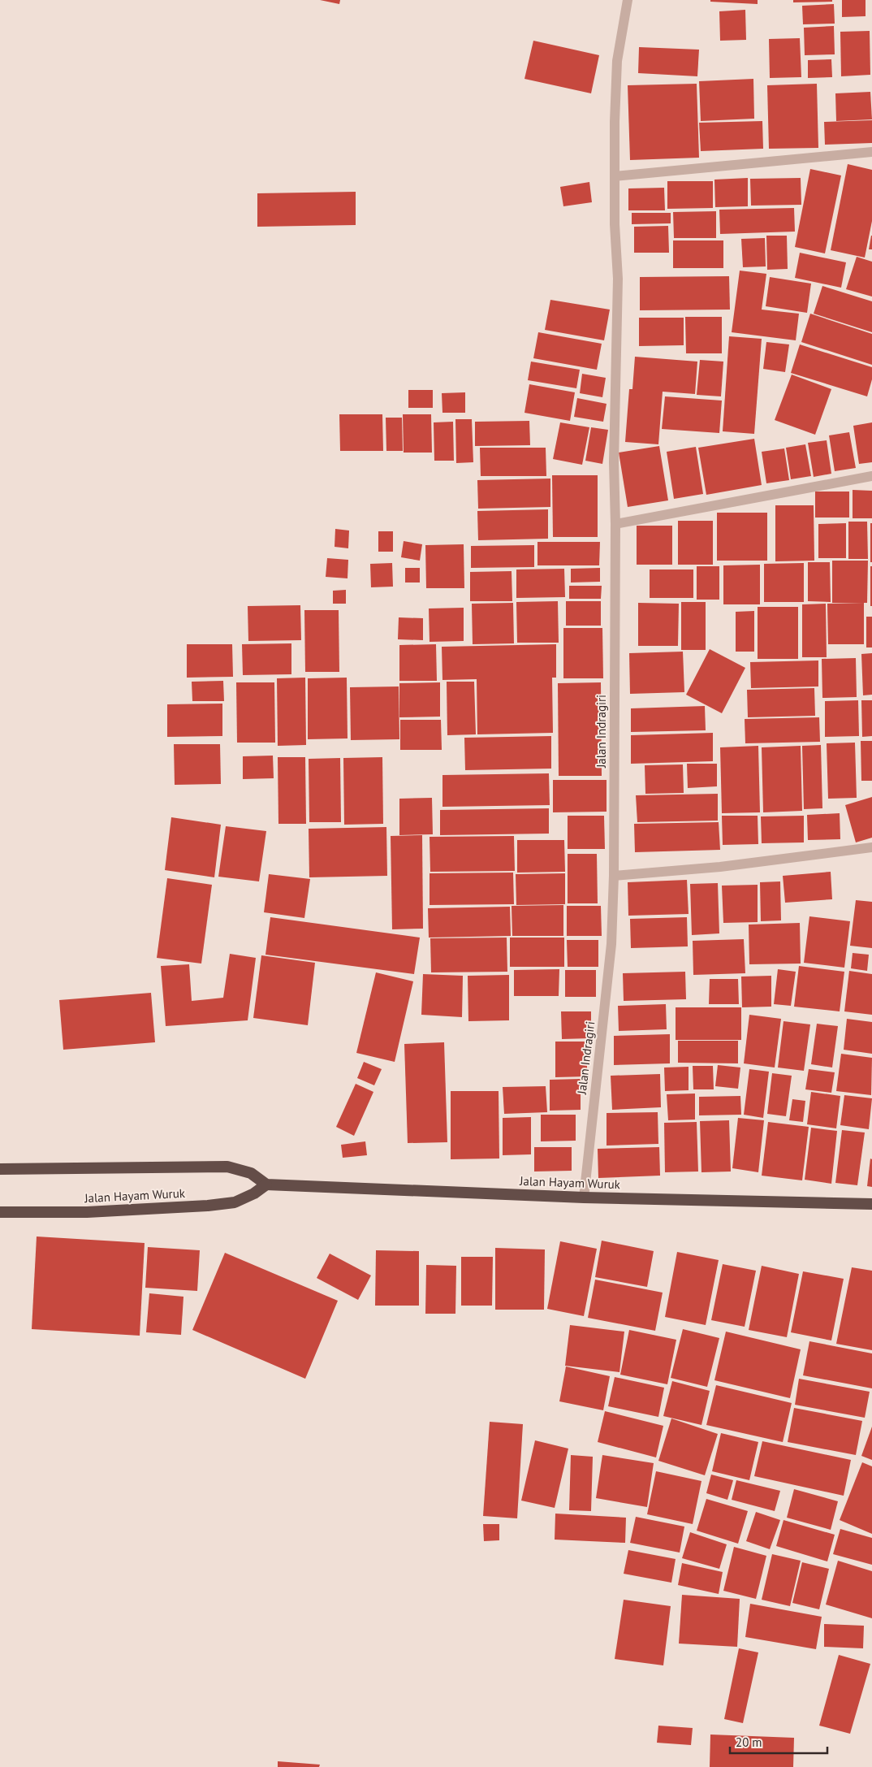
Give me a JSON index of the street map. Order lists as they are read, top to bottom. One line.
{"streets":{"highway":["Jalan Hayam Wuruk"],"street":["Jalan Indragiri"]},"crossings":[["Jalan Indragiri","Jalan Hayam Wuruk"]],"scale_bar":"20 m"}
